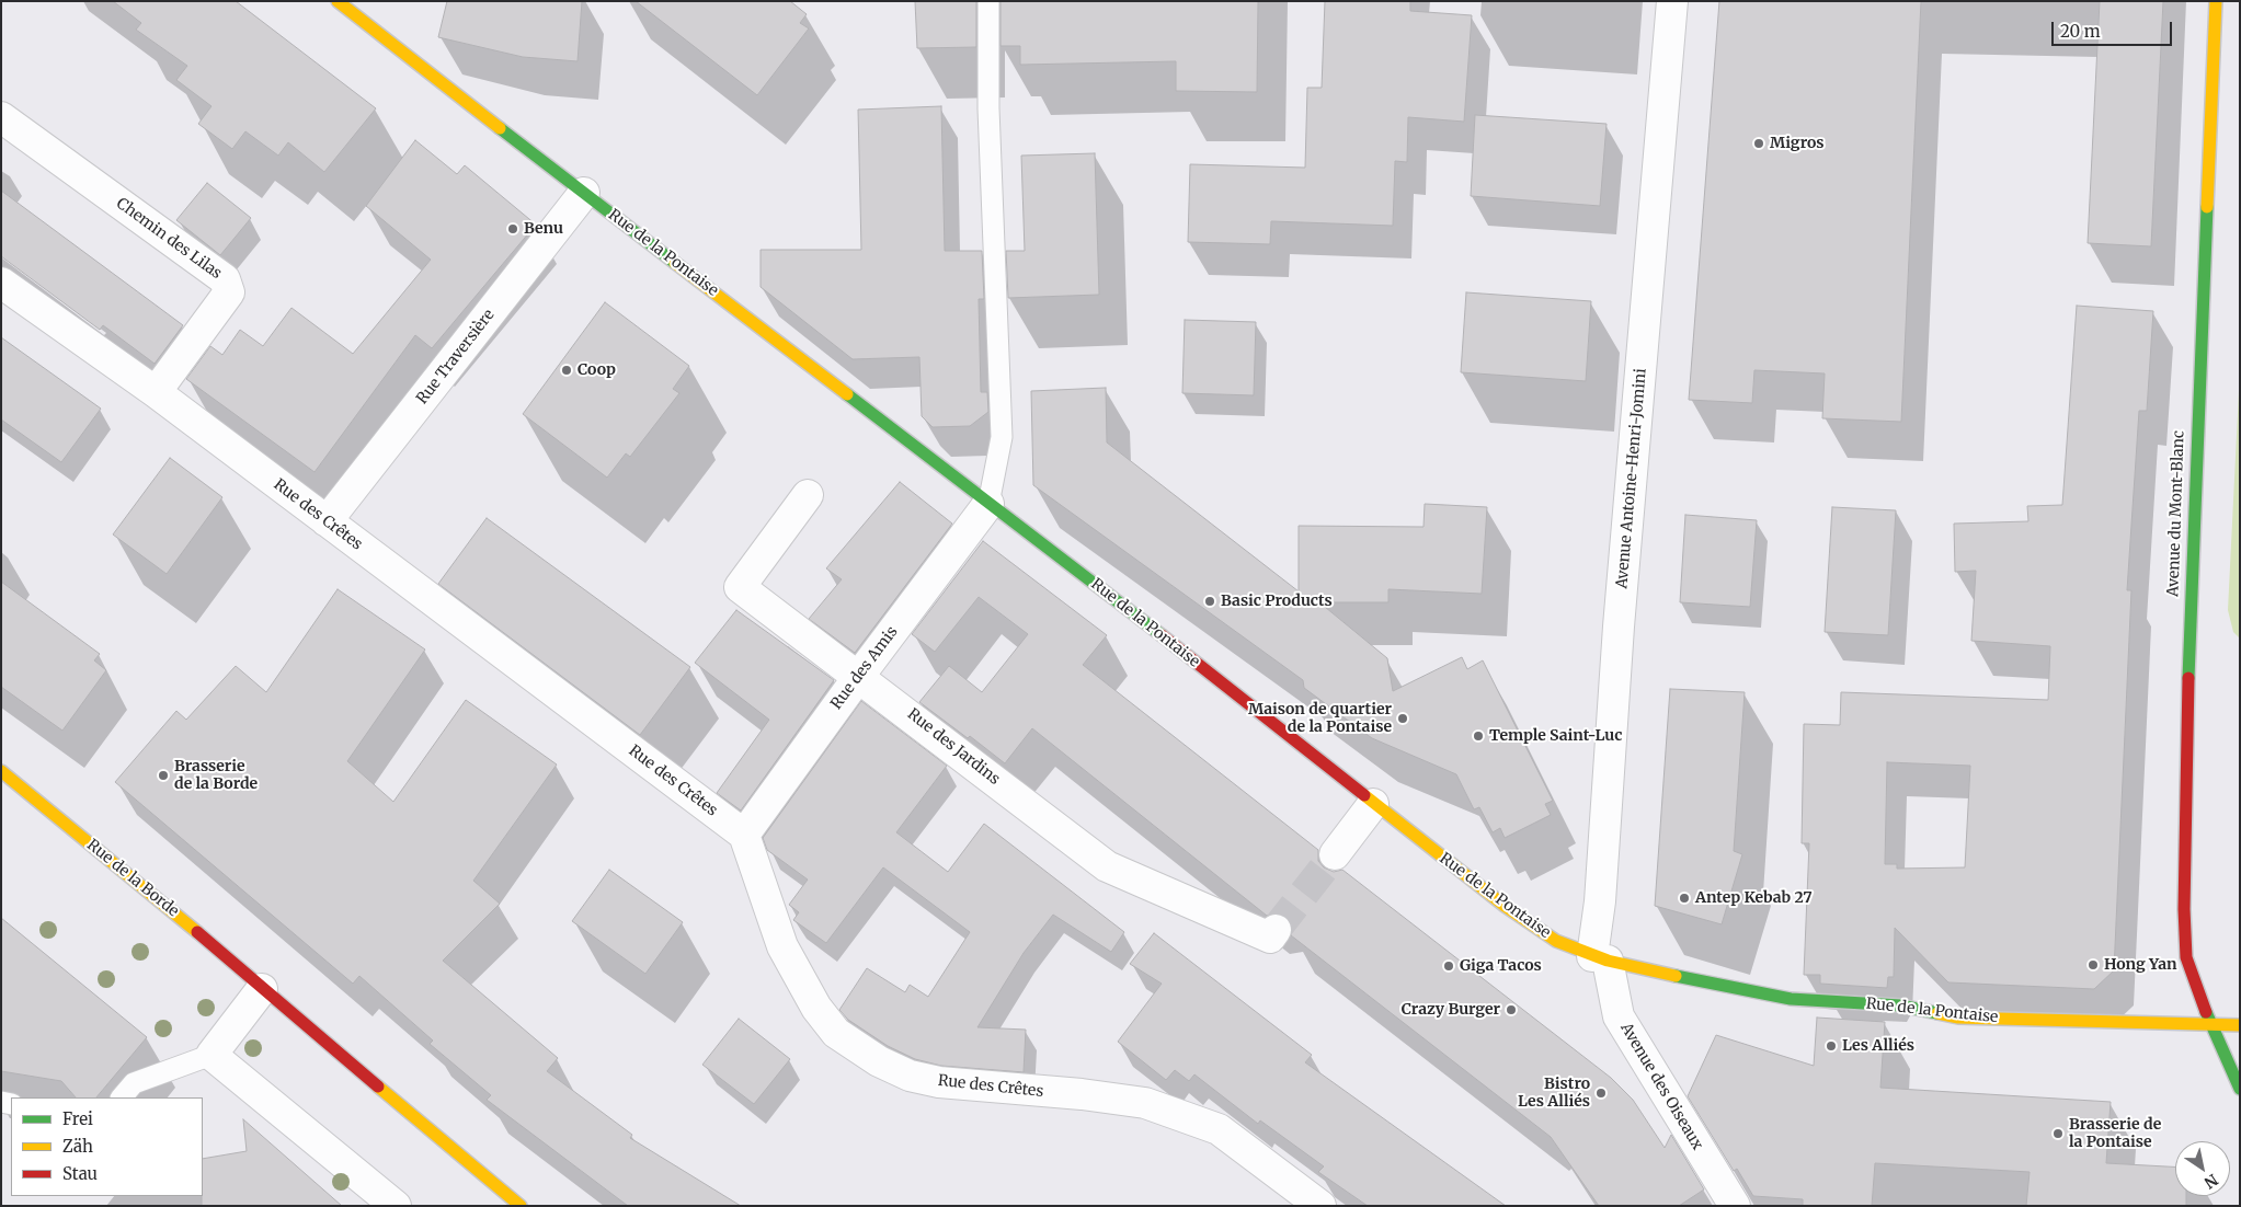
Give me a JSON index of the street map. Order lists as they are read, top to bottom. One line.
{"streets":{"street":["Chemin des Lilas","Rue de la Pontaise","Rue Traversière","Avenue Antoine-Henri-Jomini","Avenue du Mont-Blanc","Rue des Crêtes","Rue des Amis","Rue des Jardins","Rue de la Borde","Avenue des Oiseaux"]},"crossings":[["Chemin des Lilas","Rue des Crêtes"],["Rue de la Pontaise","Rue Traversière"],["Rue de la Pontaise","Avenue Antoine-Henri-Jomini"],["Rue de la Pontaise","Avenue du Mont-Blanc"],["Rue de la Pontaise","Rue des Amis"],["Rue de la Pontaise","Avenue des Oiseaux"],["Rue Traversière","Rue des Crêtes"],["Avenue Antoine-Henri-Jomini","Avenue des Oiseaux"],["Rue des Crêtes","Rue des Amis"],["Rue des Amis","Rue des Jardins"]],"places":["Migros","Benu","Coop","Basic Products","Maison de quartier de la Pontaise","Temple Saint-Luc","Brasserie de la Borde","Antep Kebab 27","Hong Yan","Giga Tacos","Crazy Burger","Les Alliés","Bistro Les Alliés","Brasserie de la Pontaise"],"legend":["Frei","Zäh","Stau"],"scale_bar":"20 m","north":"bottom right"}
